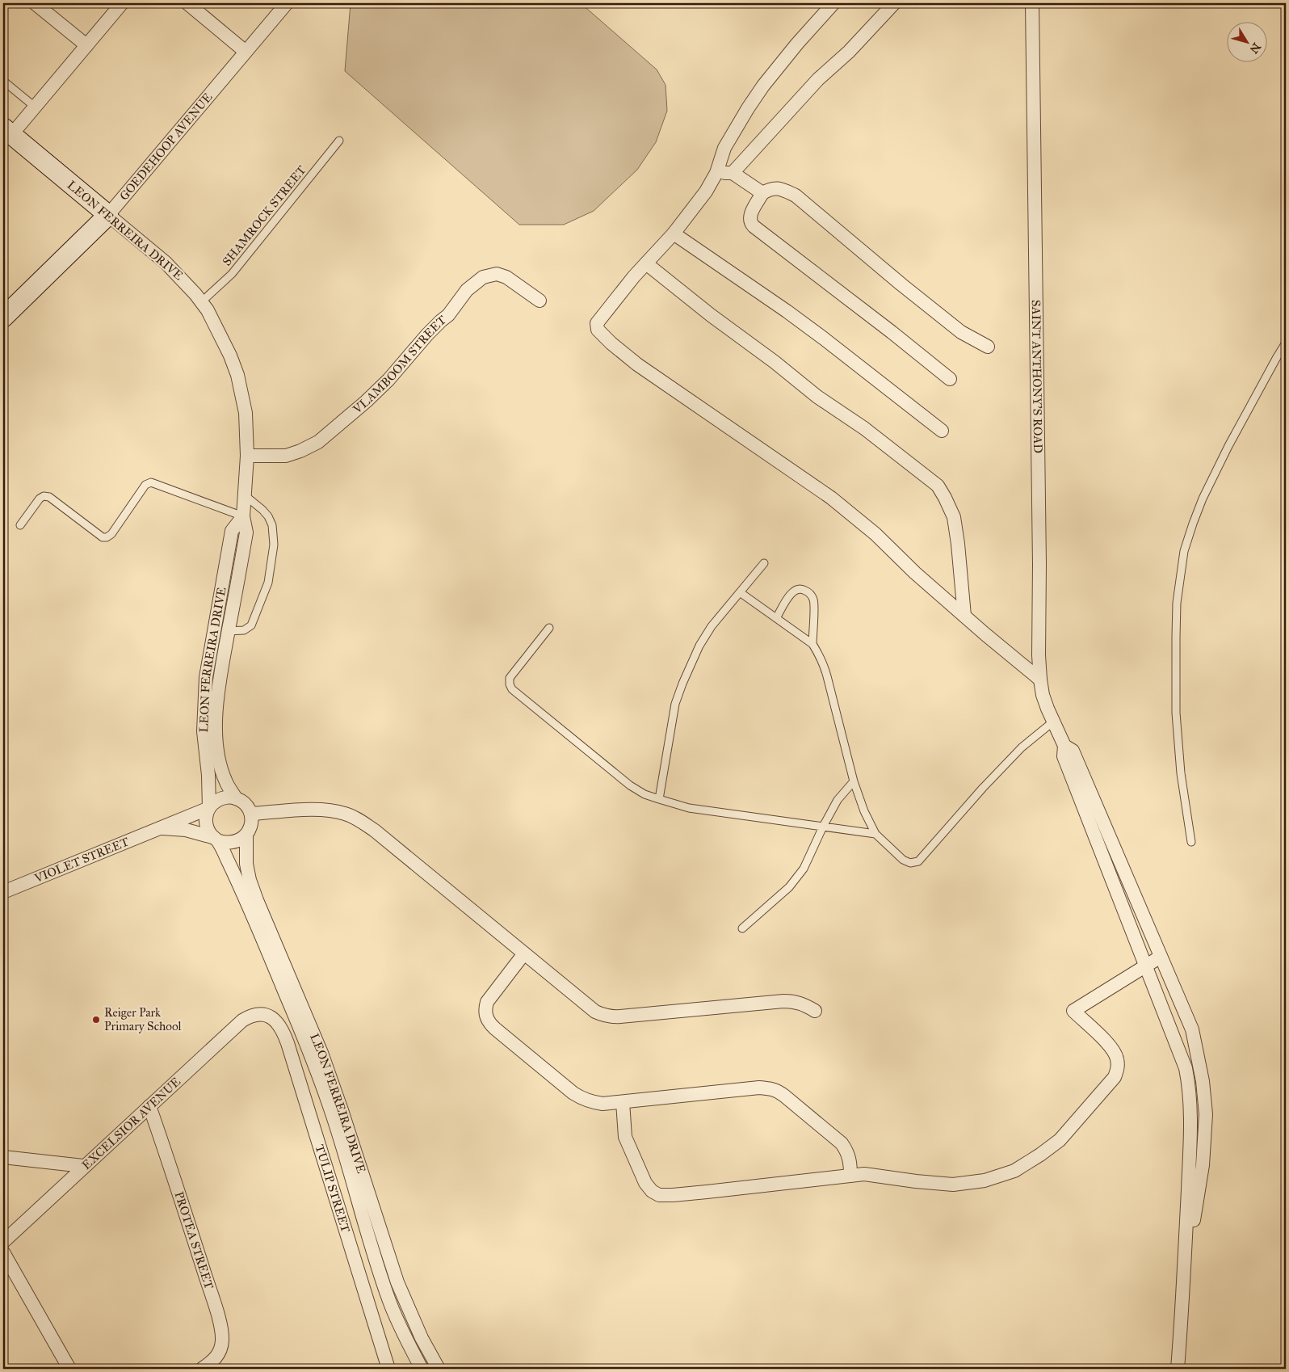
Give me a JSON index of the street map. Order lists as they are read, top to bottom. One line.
{"streets":{"street":["GOEDEHOOP AVENUE","LEON FERREIRA DRIVE","VLAMBOOM STREET","SAINT ANTHONY'S ROAD","VIOLET STREET","EXCELSIOR AVENUE","TULIP STREET","PROTEA STREET"],"lane":["SHAMROCK STREET"]},"crossings":[["GOEDEHOOP AVENUE","LEON FERREIRA DRIVE"],["SHAMROCK STREET","LEON FERREIRA DRIVE"],["LEON FERREIRA DRIVE","VLAMBOOM STREET"],["LEON FERREIRA DRIVE","VIOLET STREET"],["EXCELSIOR AVENUE","TULIP STREET"],["EXCELSIOR AVENUE","PROTEA STREET"]],"places":["Reiger Park Primary School"],"north":"bottom right"}
